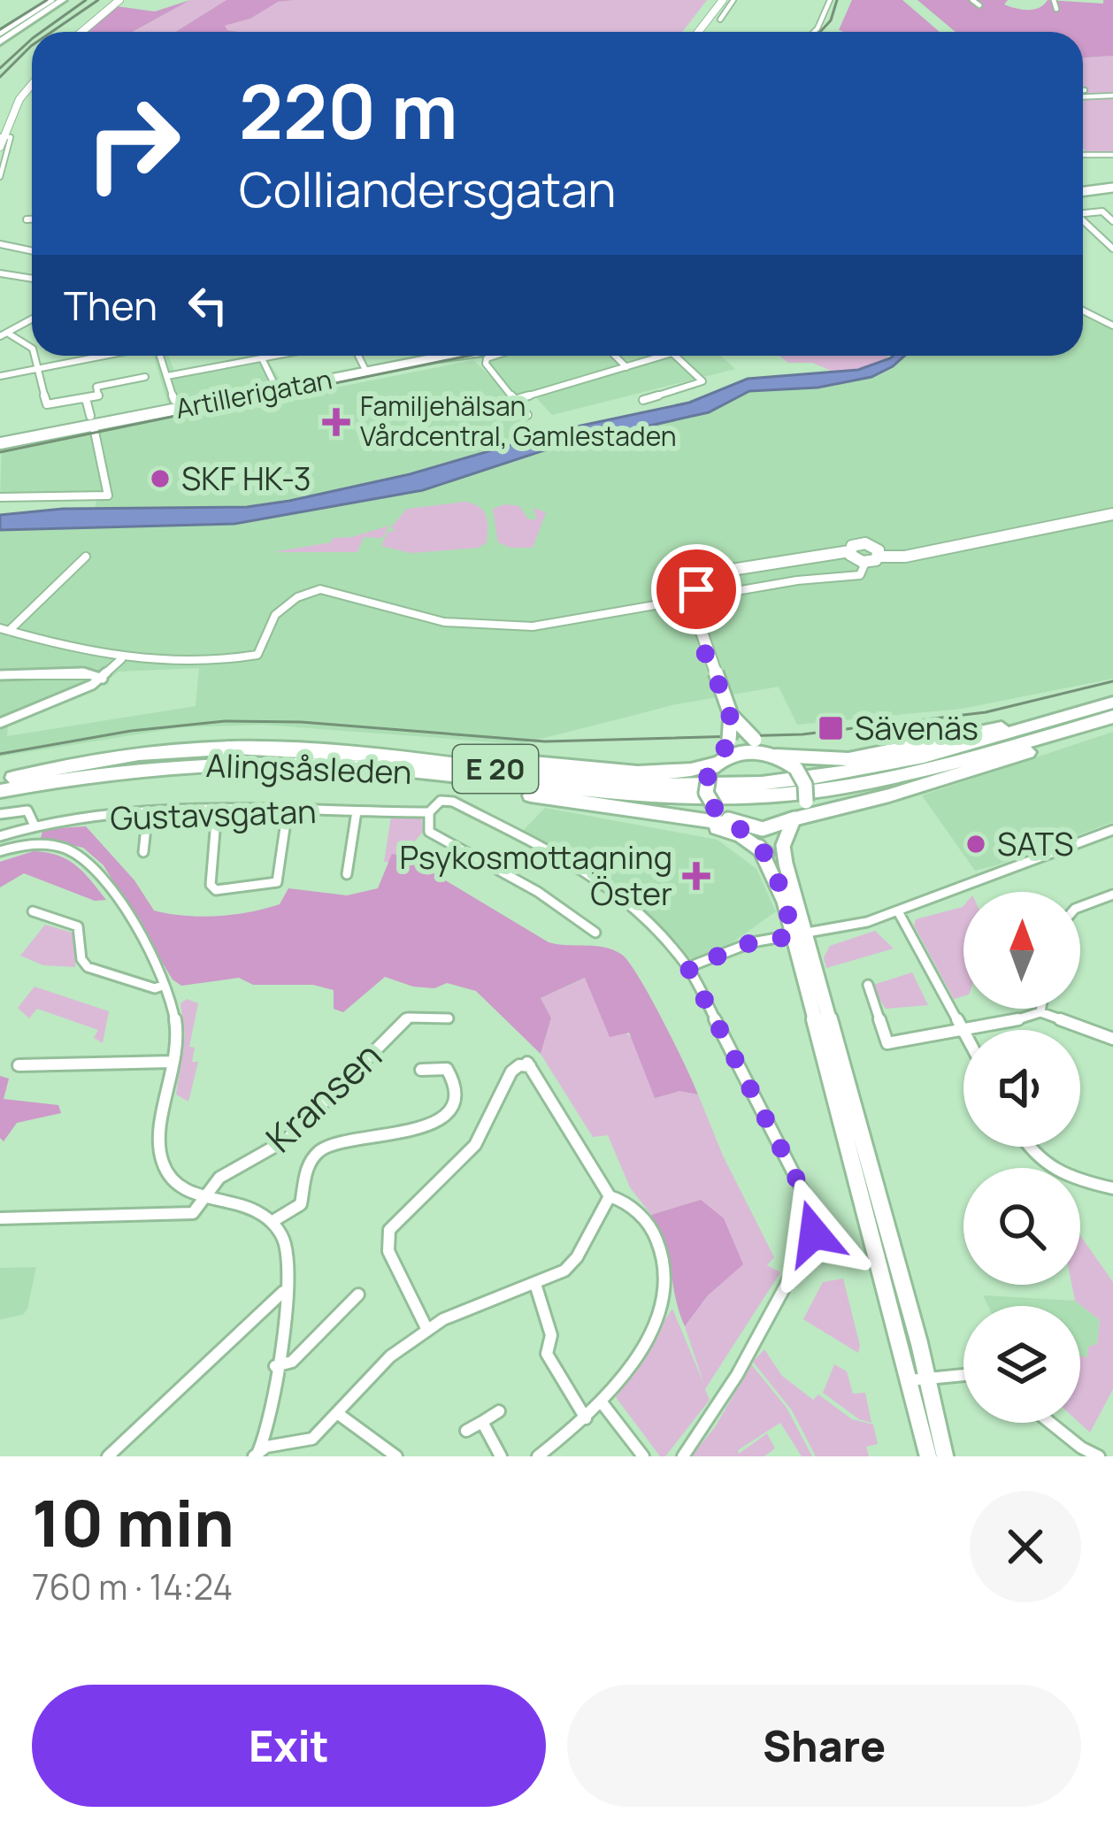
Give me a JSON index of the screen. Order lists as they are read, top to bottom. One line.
{"streets":{"highway":["Alingsåsleden","E 20"],"street":["Artillerigatan","Gustavsgatan","Kransen"]},"crossings":[["Alingsåsleden","E 20"]],"places":{"health":["Familjehälsan Vårdcentral, Gamlestaden","Psykosmottagning Öster"],"other":["SKF HK-3","SATS"],"transit":["Sävenäs"]},"north":"top","page":{"turn":["220 m","Colliandersgatan"],"then":"Then","heading":["10 min","760 m · 14:24"],"buttons":["Exit","Share"]}}
